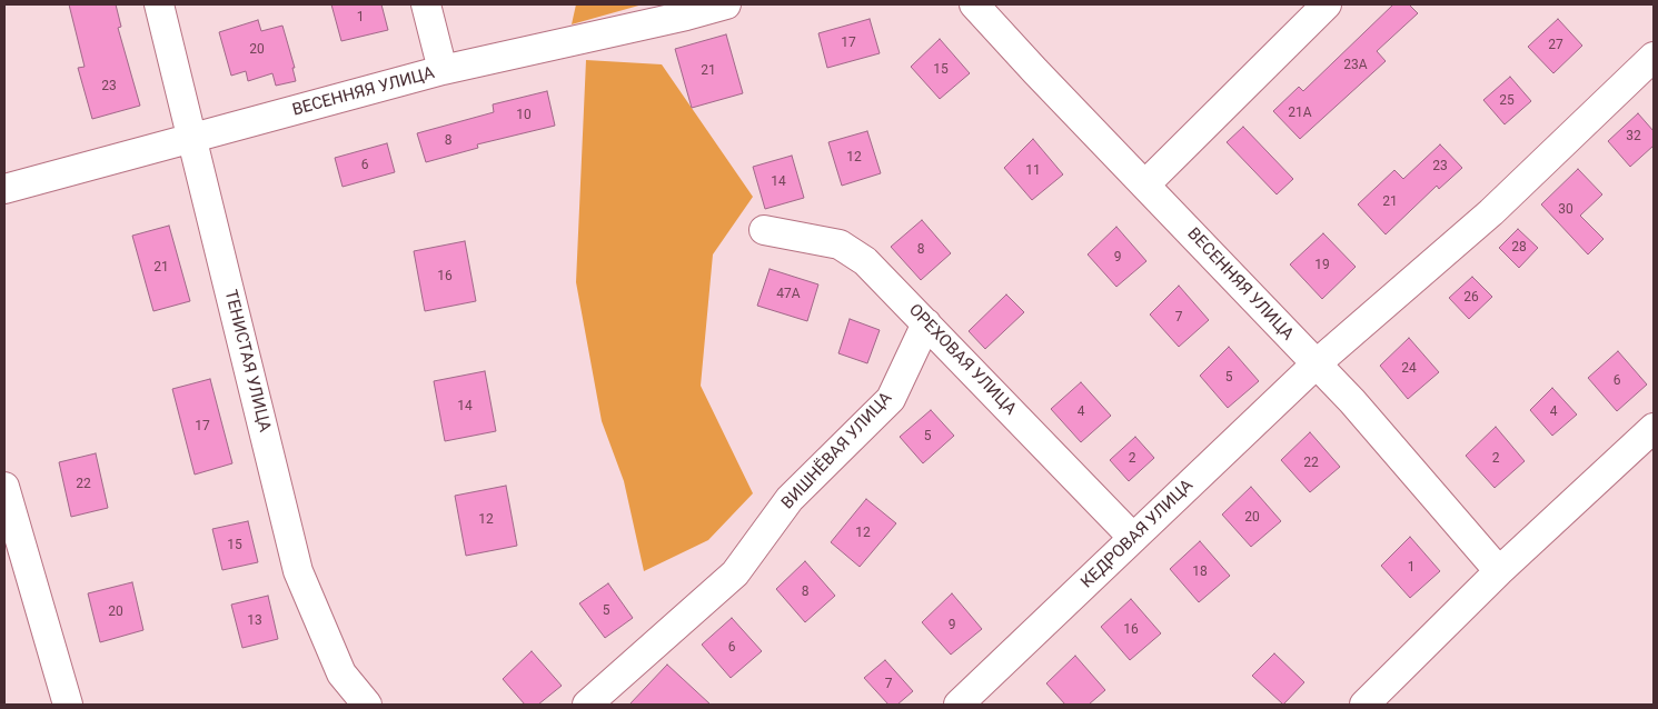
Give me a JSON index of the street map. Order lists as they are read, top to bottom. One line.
{"streets":{"street":["ВЕСЕННЯЯ УЛИЦА","ОРЕХОВАЯ УЛИЦА","ТЕНИСТАЯ УЛИЦА","ВИШНЁВАЯ УЛИЦА","КЕДРОВАЯ УЛИЦА"]},"crossings":[["ВЕСЕННЯЯ УЛИЦА","ТЕНИСТАЯ УЛИЦА"],["ВЕСЕННЯЯ УЛИЦА","КЕДРОВАЯ УЛИЦА"],["ОРЕХОВАЯ УЛИЦА","ВИШНЁВАЯ УЛИЦА"],["ОРЕХОВАЯ УЛИЦА","КЕДРОВАЯ УЛИЦА"]],"house_numbers":["1","17","27","20","23А","15","21","23","25","21А","10","32","8","12","6","23","11","14","21","30","28","8","9","19","21","16","47А","26","7","24","5","6","14","4","4","17","5","2","2","22","22","20","12","12","15","1","18","8","5","20","13","9","16","6","7"]}
